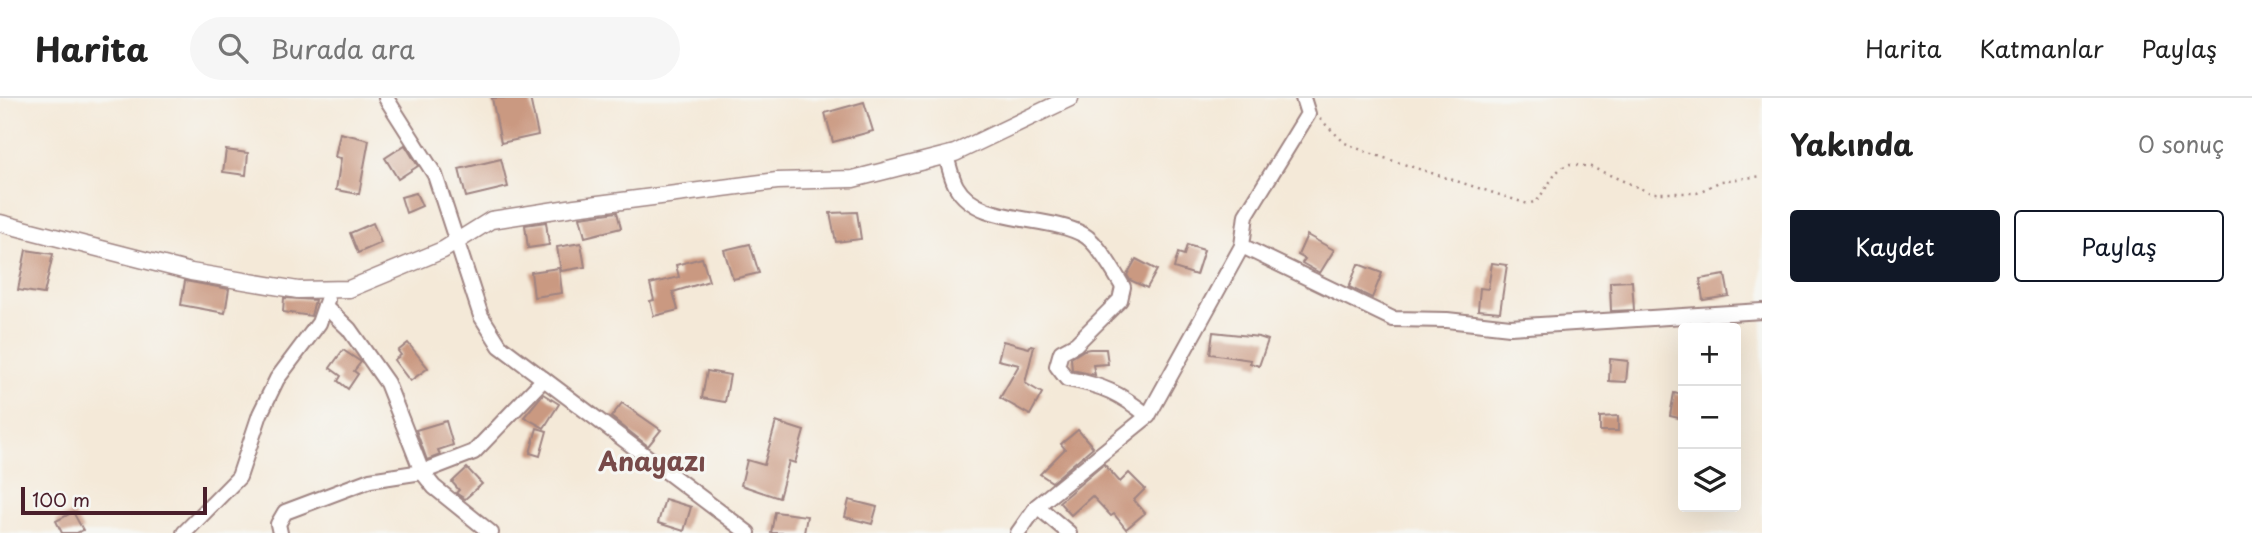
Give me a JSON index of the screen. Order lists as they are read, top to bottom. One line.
{"districts":["Anayazı"],"scale_bar":"100 m","page":{"header":"Harita","search":"Burada ara","nav":["Harita","Katmanlar","Paylaş"],"heading":["Yakında","0 sonuç"],"buttons":["Kaydet","Paylaş"],"map_buttons":["+","−"],"scale":"100 m"}}
